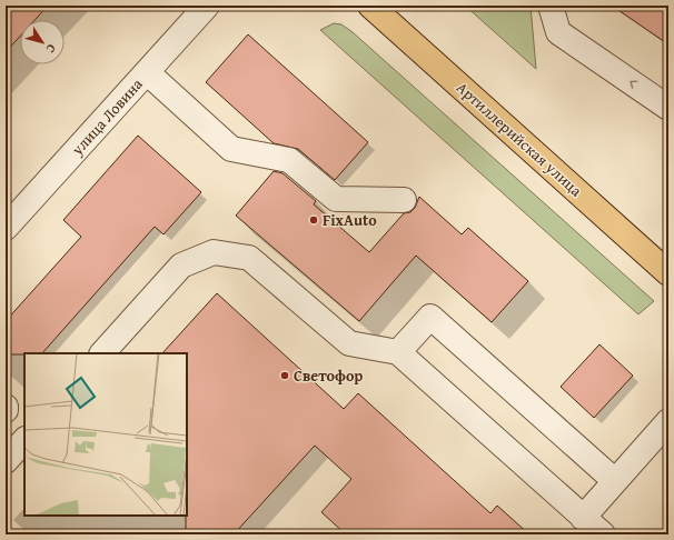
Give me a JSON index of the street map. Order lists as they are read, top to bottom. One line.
{"streets":{"main road":["Артиллерийская улица"],"street":["улица Ловина"]},"places":["FixAuto","Светофор"],"north":"bottom right"}
